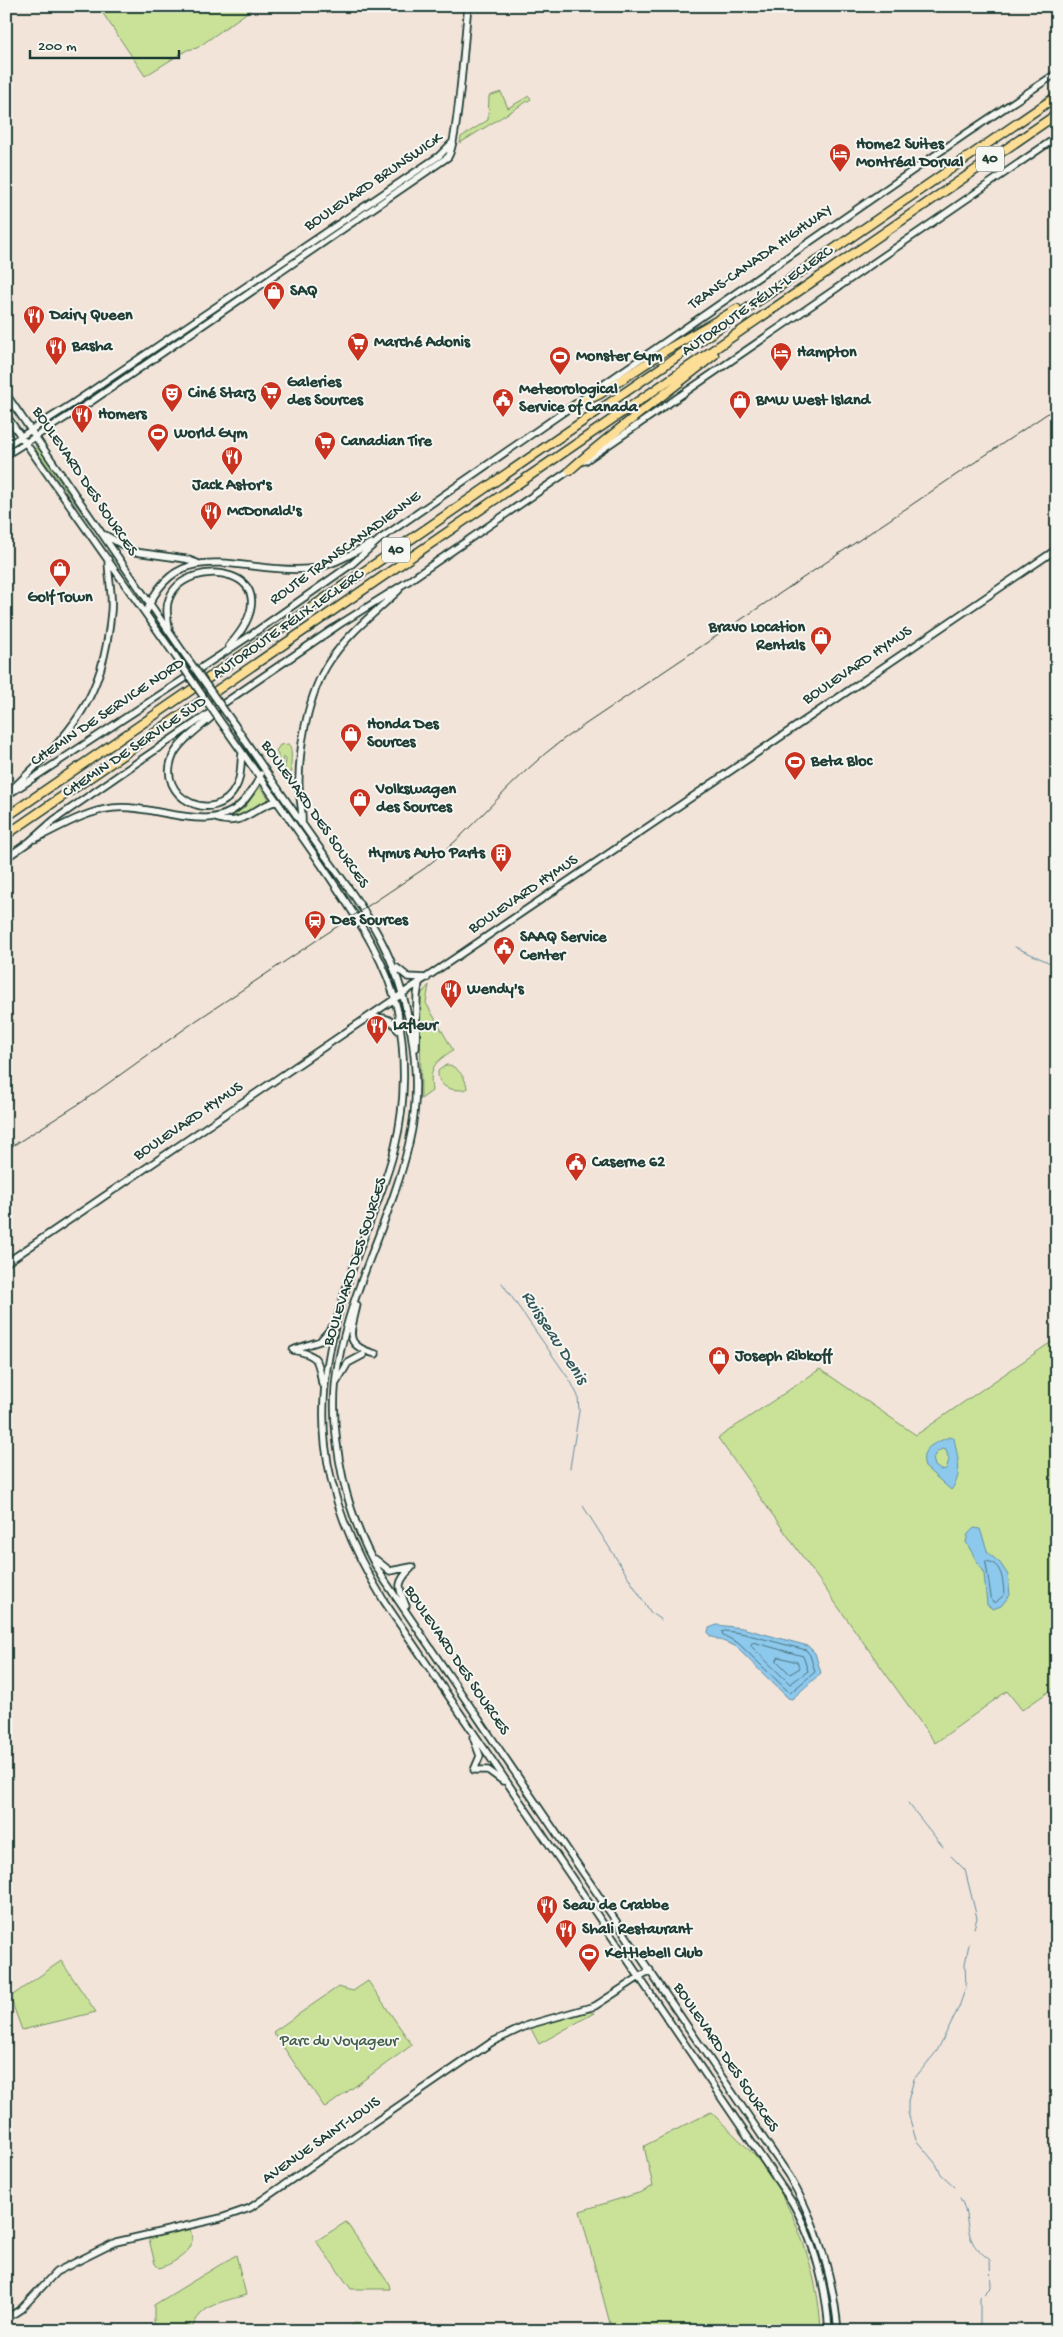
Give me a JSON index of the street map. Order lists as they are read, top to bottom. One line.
{"streets":{"highway":["40","AUTOROUTE FÉLIX-LECLERC"],"main road":["BOULEVARD BRUNSWICK","TRANS-CANADA HIGHWAY","BOULEVARD DES SOURCES","ROUTE TRANSCANADIENNE","BOULEVARD HYMUS","CHEMIN DE SERVICE NORD","CHEMIN DE SERVICE SUD","AVENUE SAINT-LOUIS"]},"crossings":[["BOULEVARD BRUNSWICK","BOULEVARD DES SOURCES"],["TRANS-CANADA HIGHWAY","ROUTE TRANSCANADIENNE"],["BOULEVARD DES SOURCES","BOULEVARD HYMUS"],["BOULEVARD DES SOURCES","AVENUE SAINT-LOUIS"],["ROUTE TRANSCANADIENNE","CHEMIN DE SERVICE NORD"]],"water":["Ruisseau Denis"],"parks":["Parc du Voyageur"],"places":{"hotel":["Home2 Suites Montréal Dorval","Hampton"],"shop":["SAQ","BMW West Island","Golf Town","Bravo Location Rentals","Honda Des Sources","Volkswagen des Sources","Joseph Ribkoff"],"restaurant":["Dairy Queen","Basha","Homers","Jack Astor's","McDonald's","Wendy's","Lafleur","Seau de Crabbe","Shali Restaurant"],"supermarket":["Marché Adonis","Galeries des Sources","Canadian Tire"],"sports":["Monster Gym","World Gym","Beta Bloc","Kettlebell Club"],"theatre":["Ciné Starz"],"public building":["Meteorological Service of Canada","SAAQ Service Center","Caserne 62"],"building":["Hymus Auto Parts"],"station":["Des Sources"]},"scale_bar":"200 m"}
